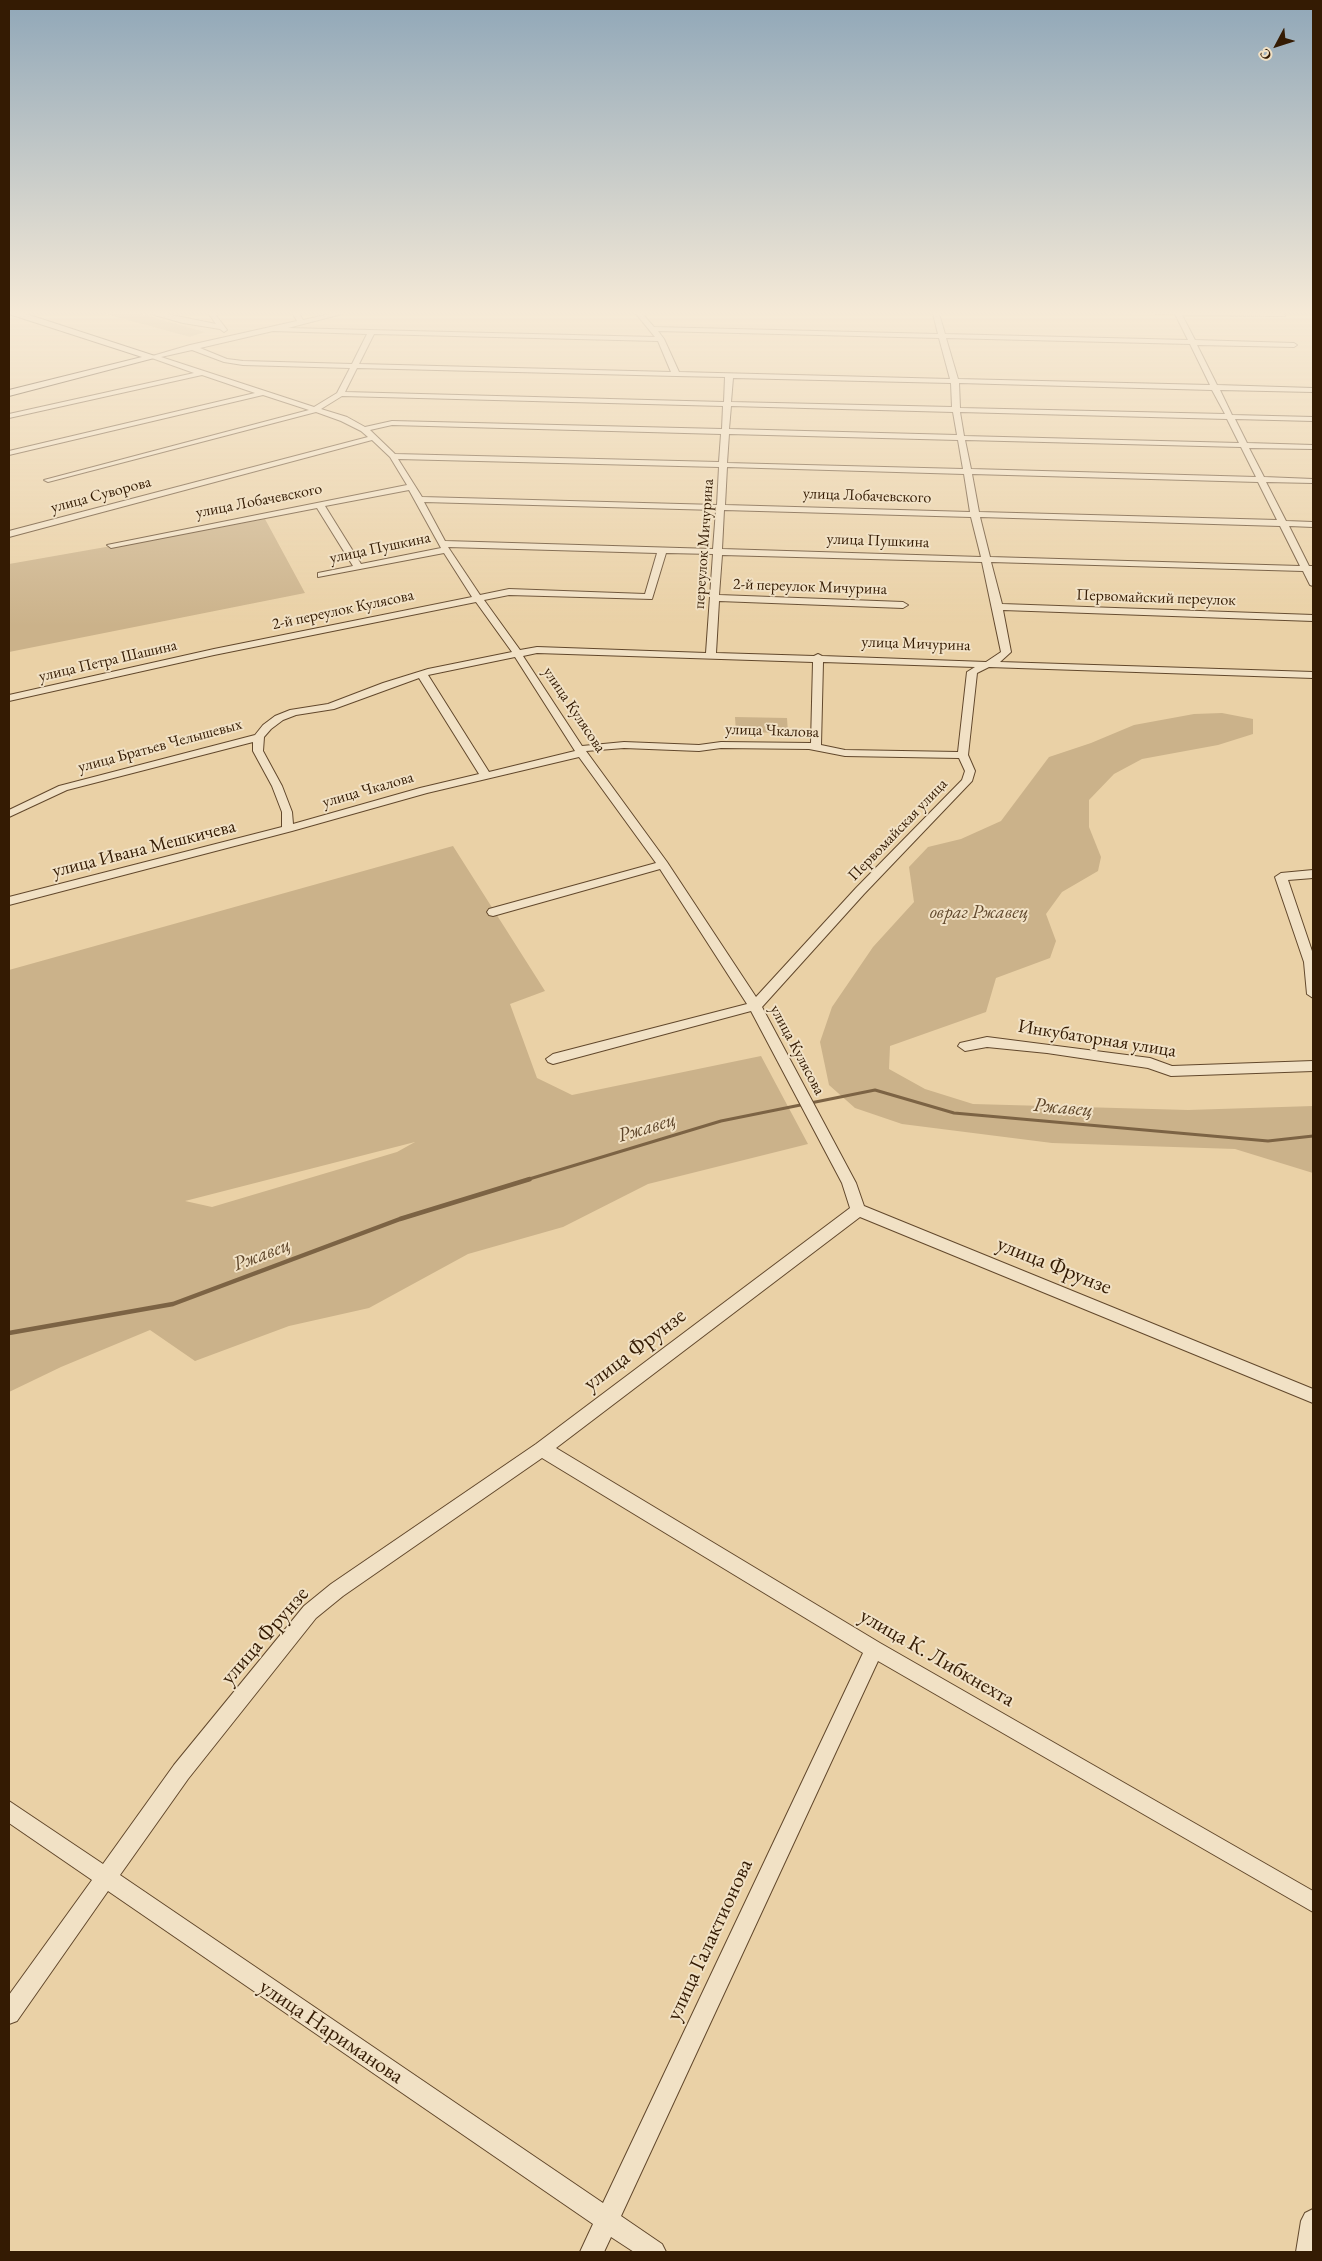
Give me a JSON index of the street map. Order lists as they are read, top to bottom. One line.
{"streets":{"street":["улица Суворова","улица Лобачевского","улица Пушкина","переулок Мичурина","2-й переулок Мичурина","Первомайский переулок","2-й переулок Кулясова","улица Мичурина","улица Петра Шашина","улица Кулясова","улица Чкалова","улица Братьев Челышевых","Первомайская улица","улица Ивана Мешкичева","Инкубаторная улица","улица Фрунзе","улица К. Либкнехта","улица Галактионова","улица Нариманова"]},"crossings":[["улица Суворова","улица Кулясова"],["улица Лобачевского","переулок Мичурина"],["улица Лобачевского","улица Кулясова"],["улица Лобачевского","Первомайская улица"],["улица Пушкина","переулок Мичурина"],["улица Пушкина","2-й переулок Кулясова"],["улица Пушкина","улица Кулясова"],["улица Пушкина","Первомайская улица"],["переулок Мичурина","2-й переулок Мичурина"],["переулок Мичурина","улица Мичурина"],["Первомайский переулок","Первомайская улица"],["2-й переулок Кулясова","улица Петра Шашина"],["2-й переулок Кулясова","улица Кулясова"],["улица Мичурина","улица Кулясова"],["улица Мичурина","улица Братьев Челышевых"],["улица Мичурина","Первомайская улица"],["улица Кулясова","улица Чкалова"],["улица Кулясова","улица Братьев Челышевых"],["улица Кулясова","Первомайская улица"],["улица Кулясова","улица Фрунзе"],["улица Чкалова","Первомайская улица"],["улица Чкалова","улица Ивана Мешкичева"],["улица Фрунзе","улица К. Либкнехта"],["улица Фрунзе","улица Нариманова"],["улица К. Либкнехта","улица Галактионова"],["улица Галактионова","улица Нариманова"]],"water":["Ржавец"],"parks":["овраг Ржавец"],"north":"bottom left"}
